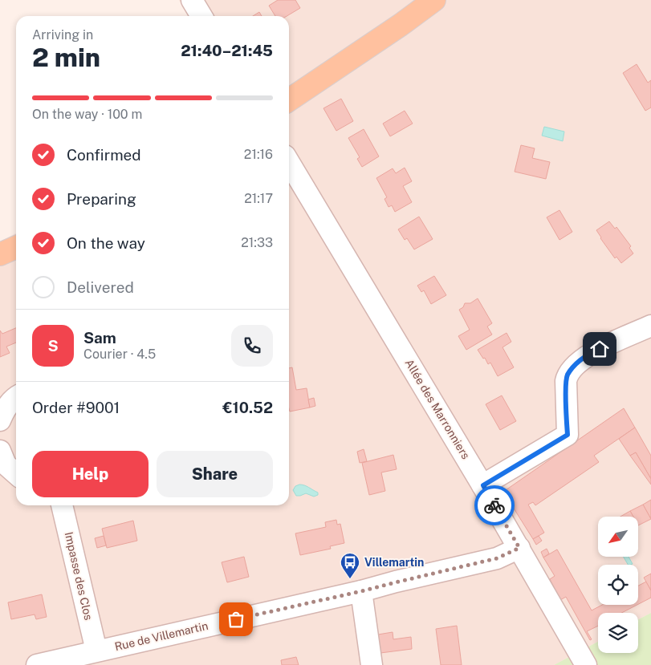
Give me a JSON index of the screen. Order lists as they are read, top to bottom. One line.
{"streets":{"street":["Allée des Marronniers","Impasse des Clos","Rue de Villemartin"]},"crossings":[["Allée des Marronniers","Rue de Villemartin"],["Impasse des Clos","Rue de Villemartin"]],"places":{"bus stop":["Villemartin"]},"north":"bottom left","page":{"heading":["2 min","Arriving in","21:40–21:45"],"panel":["Sam","Courier · 4.5","Order #9001","€10.52"],"bar":"On the way · 100 m","list":[["Confirmed","21:16"],["Preparing","21:17"],["On the way","21:33"],"Delivered"],"round":"S","buttons":["Help","Share"]}}
